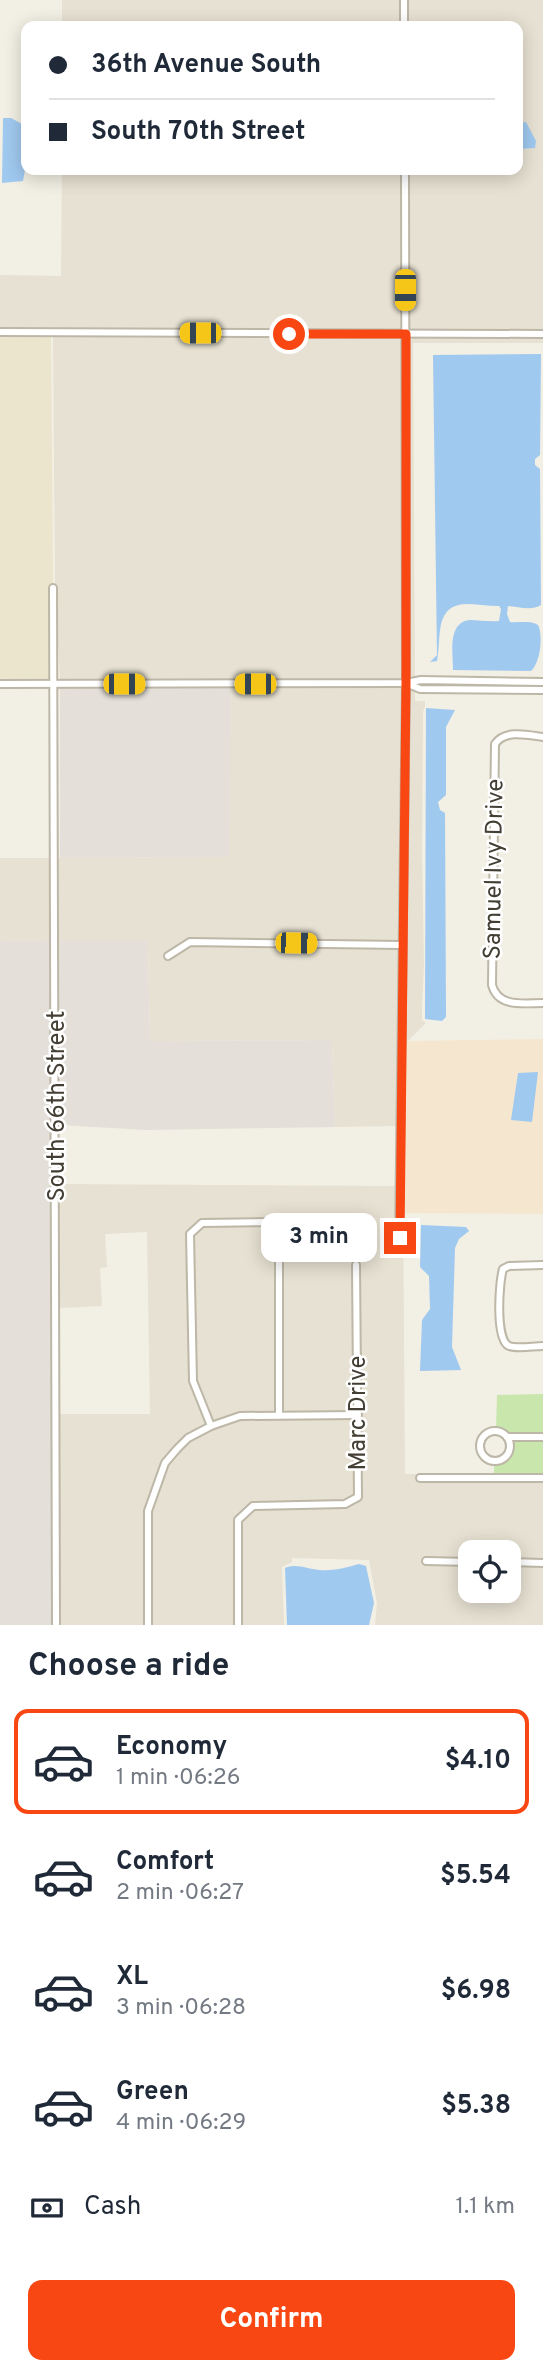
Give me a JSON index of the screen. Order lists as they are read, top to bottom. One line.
{"streets":{"street":["Samuel Ivy Drive","South 66th Street","Marc Drive"]},"page":{"banner":["36th Avenue South","South 70th Street"],"bubble":"3 min","heading":"Choose a ride","list":[{"name":"Economy","note":"1 min · 06:26","value":"$4.10"},{"name":"Comfort","note":"2 min · 06:27","value":"$5.54"},{"name":"XL","note":"3 min · 06:28","value":"$6.98"},{"name":"Green","note":"4 min · 06:29","value":"$5.38"}],"pay":["Cash","1.1 km"],"buttons":"Confirm"}}
